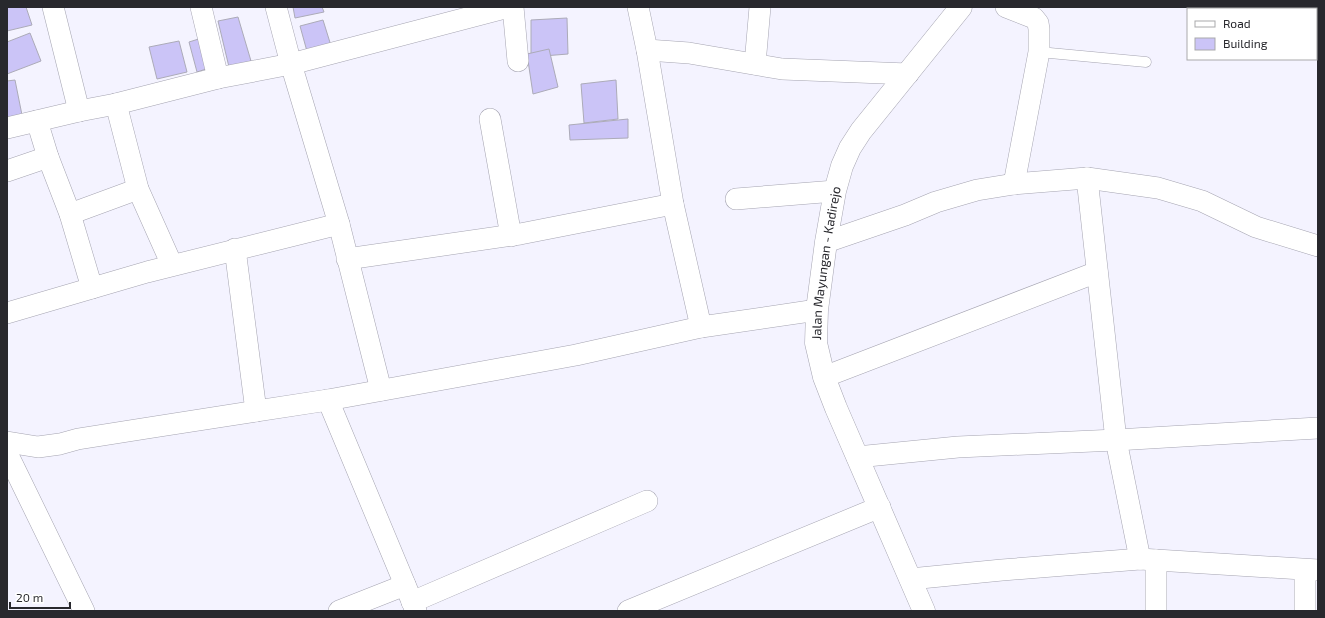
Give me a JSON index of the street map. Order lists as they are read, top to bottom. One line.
{"streets":{"main road":["Jalan Mayungan - Kadirejo"]},"legend":["Road","Building"],"scale_bar":"20 m"}
